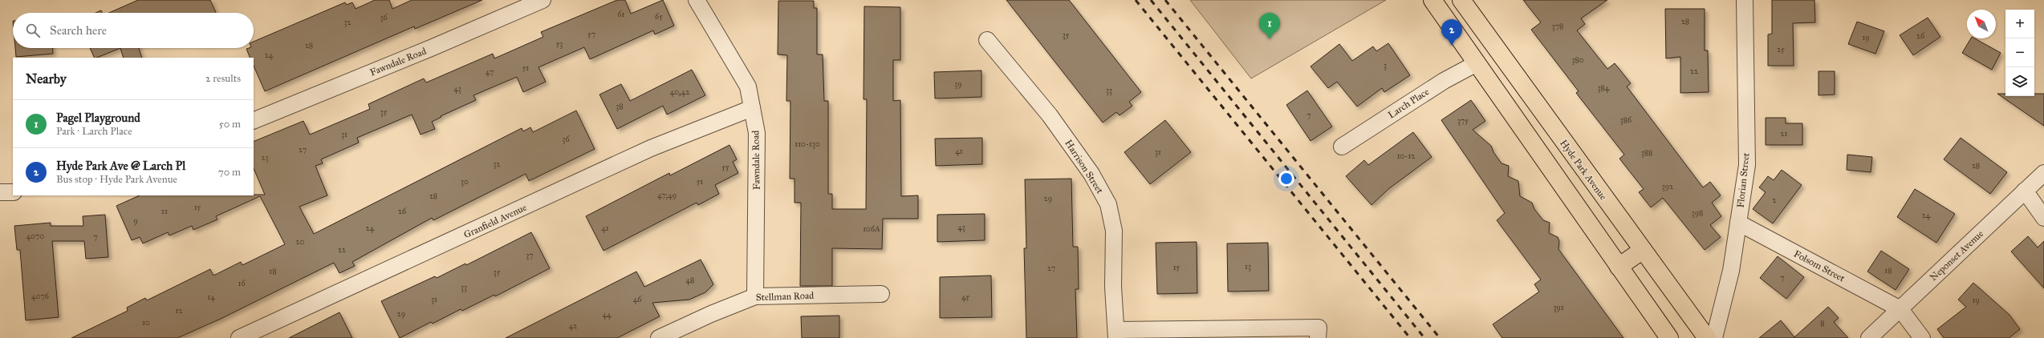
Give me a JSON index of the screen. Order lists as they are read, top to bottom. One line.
{"streets":{"main road":["Hyde Park Avenue"],"street":["Fawndale Road","Larch Place","Harrison Street","Florian Street","Granfield Avenue","Neponset Avenue","Folsom Street","Stellman Road"]},"crossings":[["Fawndale Road","Granfield Avenue"],["Fawndale Road","Stellman Road"],["Florian Street","Folsom Street"],["Neponset Avenue","Folsom Street"]],"house_numbers":["61","65","36","28","32","378","57","35","26","19","53","28","25","24","380","3","51","22","47","39","384","43","33","40,42","38","35","7","386","375","21","31","36","110-130","27","41","31","388","10-12","23","32","28","55","30","51","392","47;49","28","29","2","15","11","26","398","24","9","43","24","41","106A","4070","7","20","22","37","13","15","27","18","18","35","7","48","16","33","4076","14","45","31","46","19","391","12","29","44","10","8","42"],"north":"top left","page":{"map_buttons":["+","−"],"pins":["1","2"],"search":"Search here","heading":["Nearby","2 results"],"list":[{"mark":"1","name":"Pagel Playground","note":"Park · Larch Place","value":"50 m"},{"mark":"2","name":"Hyde Park Ave @ Larch Pl","note":"Bus stop · Hyde Park Avenue","value":"70 m"}]}}
